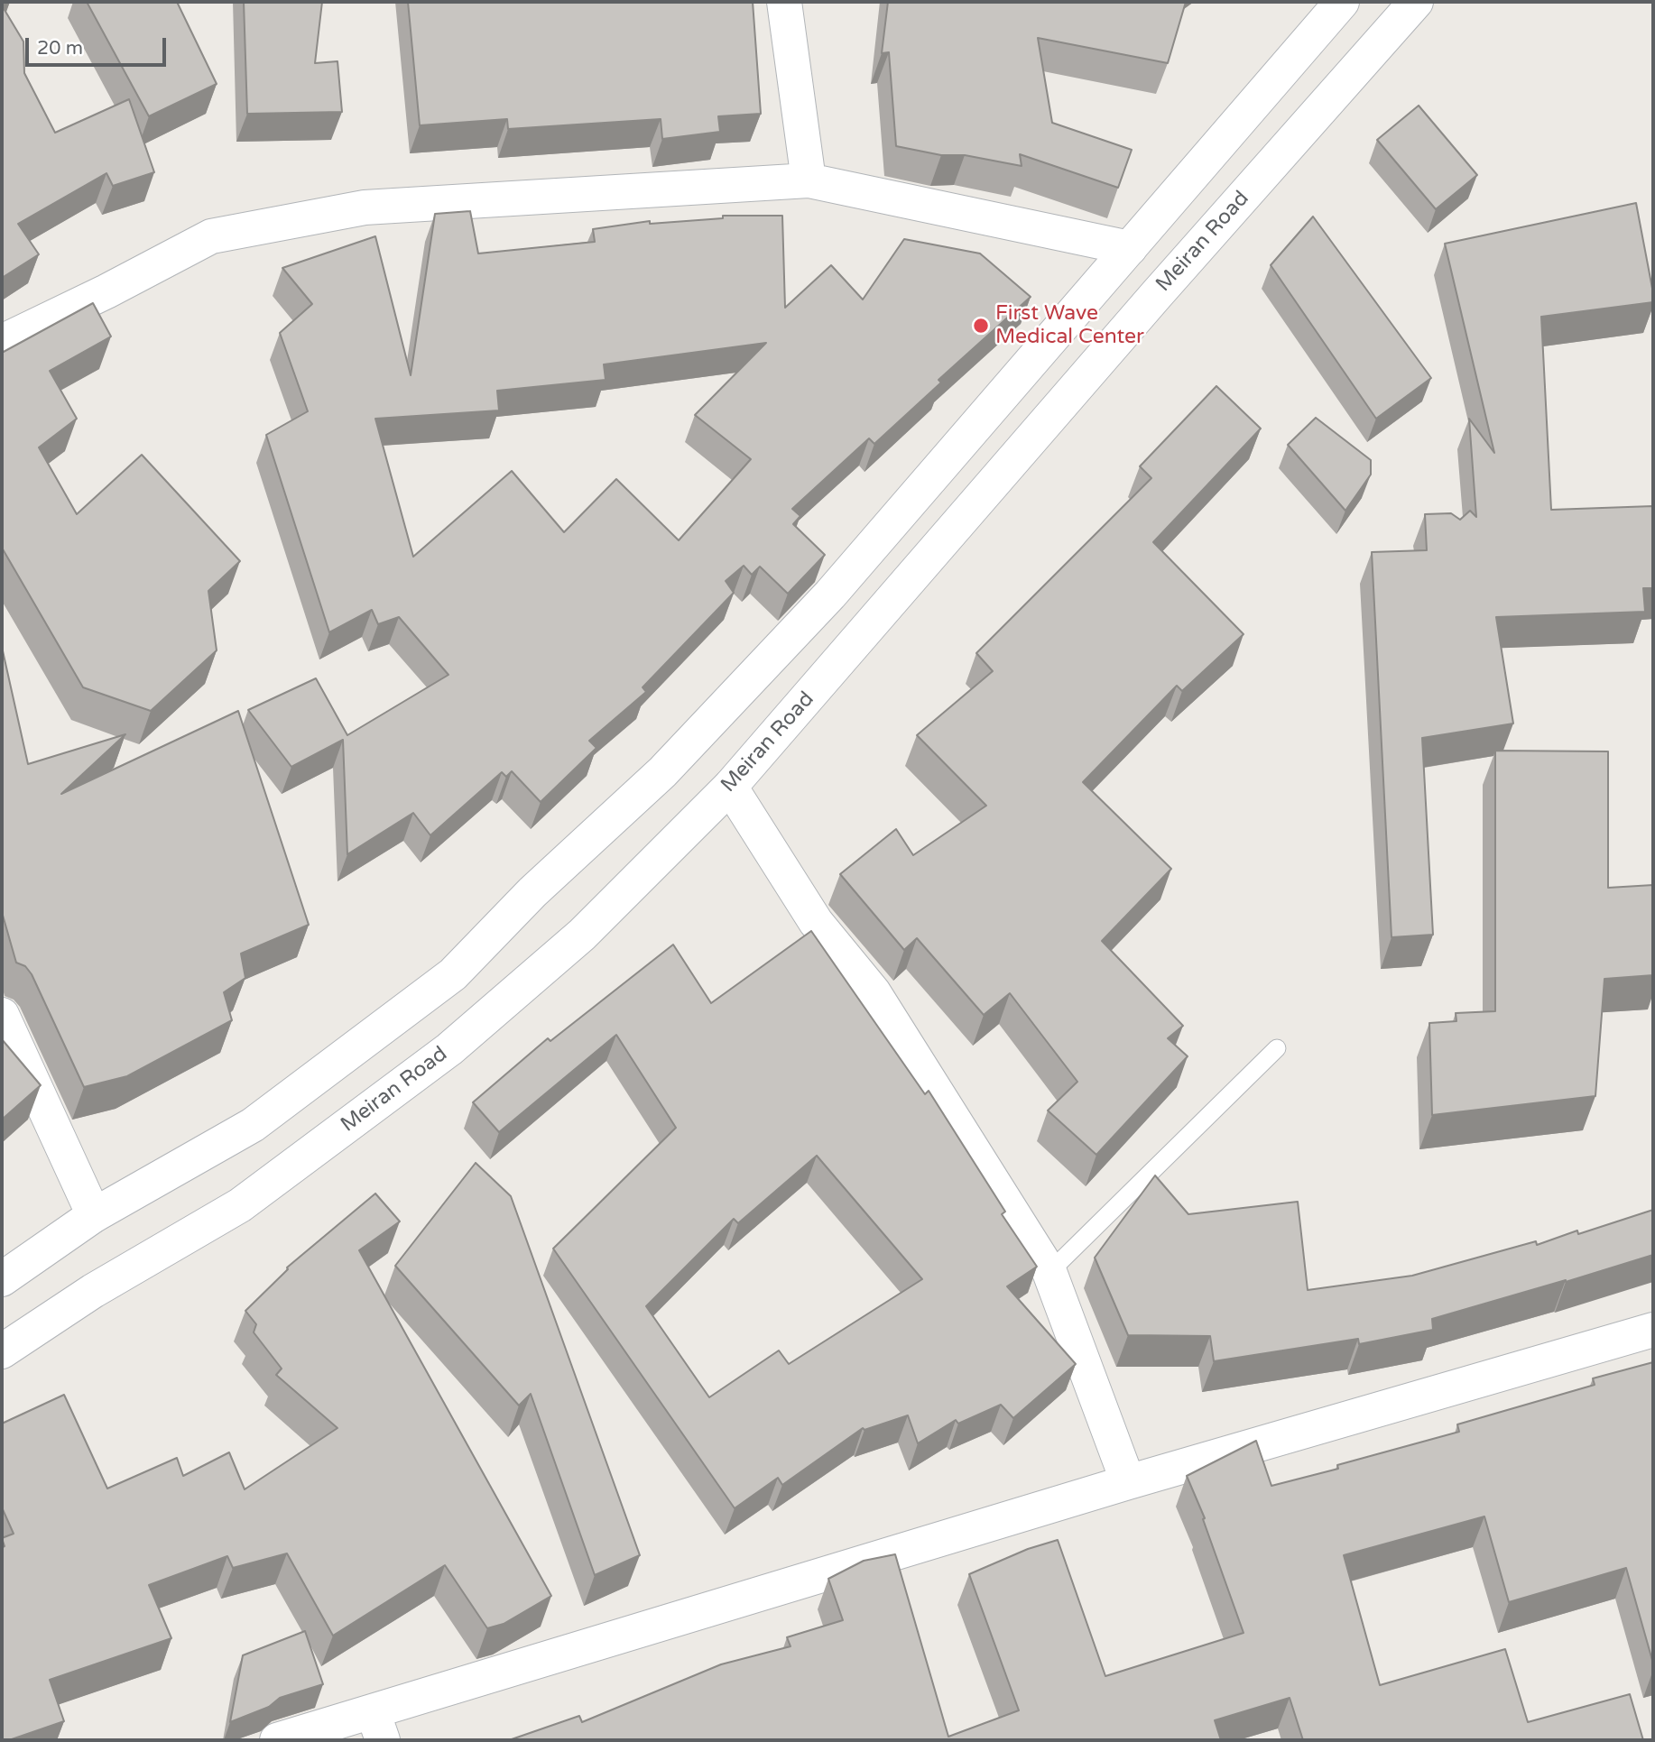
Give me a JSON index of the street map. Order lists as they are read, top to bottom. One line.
{"streets":{"street":["Meiran Road"]},"places":["First Wave Medical Center"],"scale_bar":"20 m"}
